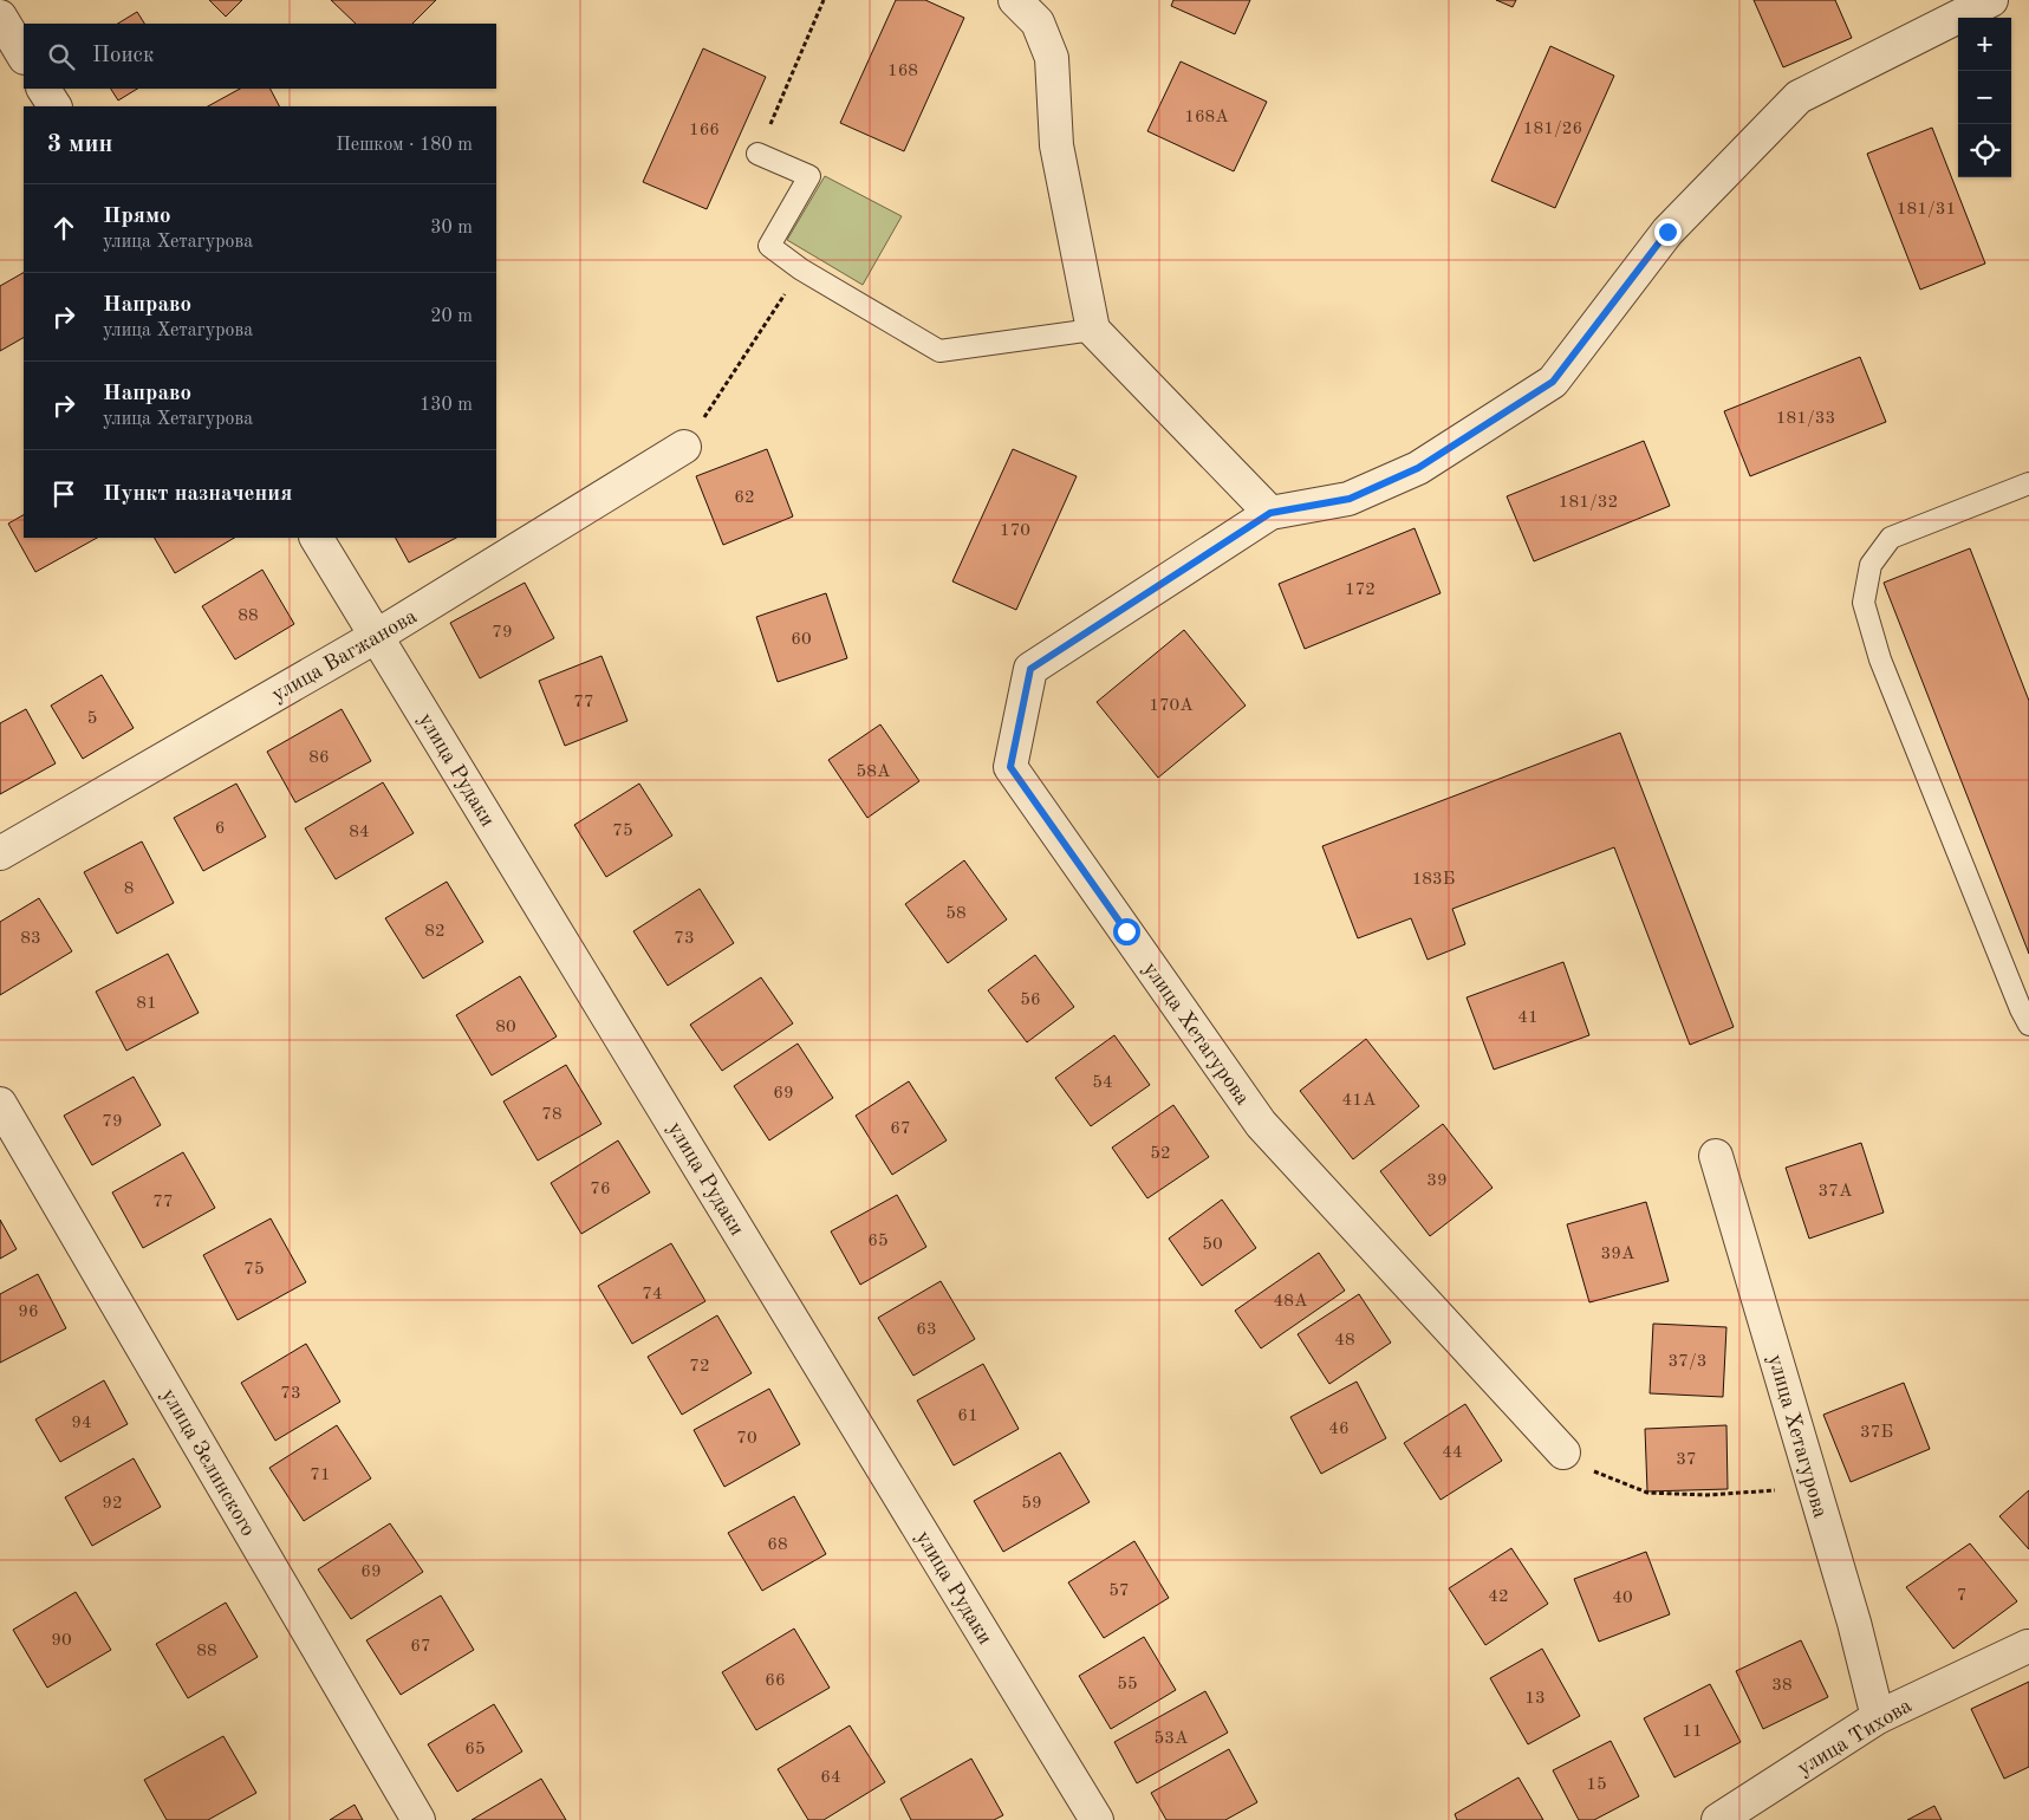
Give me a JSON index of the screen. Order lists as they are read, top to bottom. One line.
{"streets":{"street":["улица Вагжанова","улица Рудаки","улица Хетагурова","улица Зелинского","улица Тихова"]},"crossings":[["улица Вагжанова","улица Рудаки"],["улица Хетагурова","улица Тихова"]],"house_numbers":["168","168А","181/26","166","181/31","181/33","62","181/32","170","172","88","79","60","77","170А","5","86","58А","6","75","84","183Б","8","58","82","83","73","56","81","41","80","54","69","41А","78","79","67","52","39","76","37А","77","65","50","39А","75","74","48А","96","63","48","37/3","72","73","61","94","46","37Б","70","44","37","71","92","59","68","69","57","7","42","40","90","67","88","66","55","38","13","11","53А","65","64","15"],"page":{"map_buttons":["+","−"],"search":"Поиск","heading":["3 мин","Пешком · 180 m"],"list":[["Прямо","улица Хетагурова","30 m"],["Направо","улица Хетагурова","20 m"],["Направо","улица Хетагурова","130 m"],"Пункт назначения"]}}
